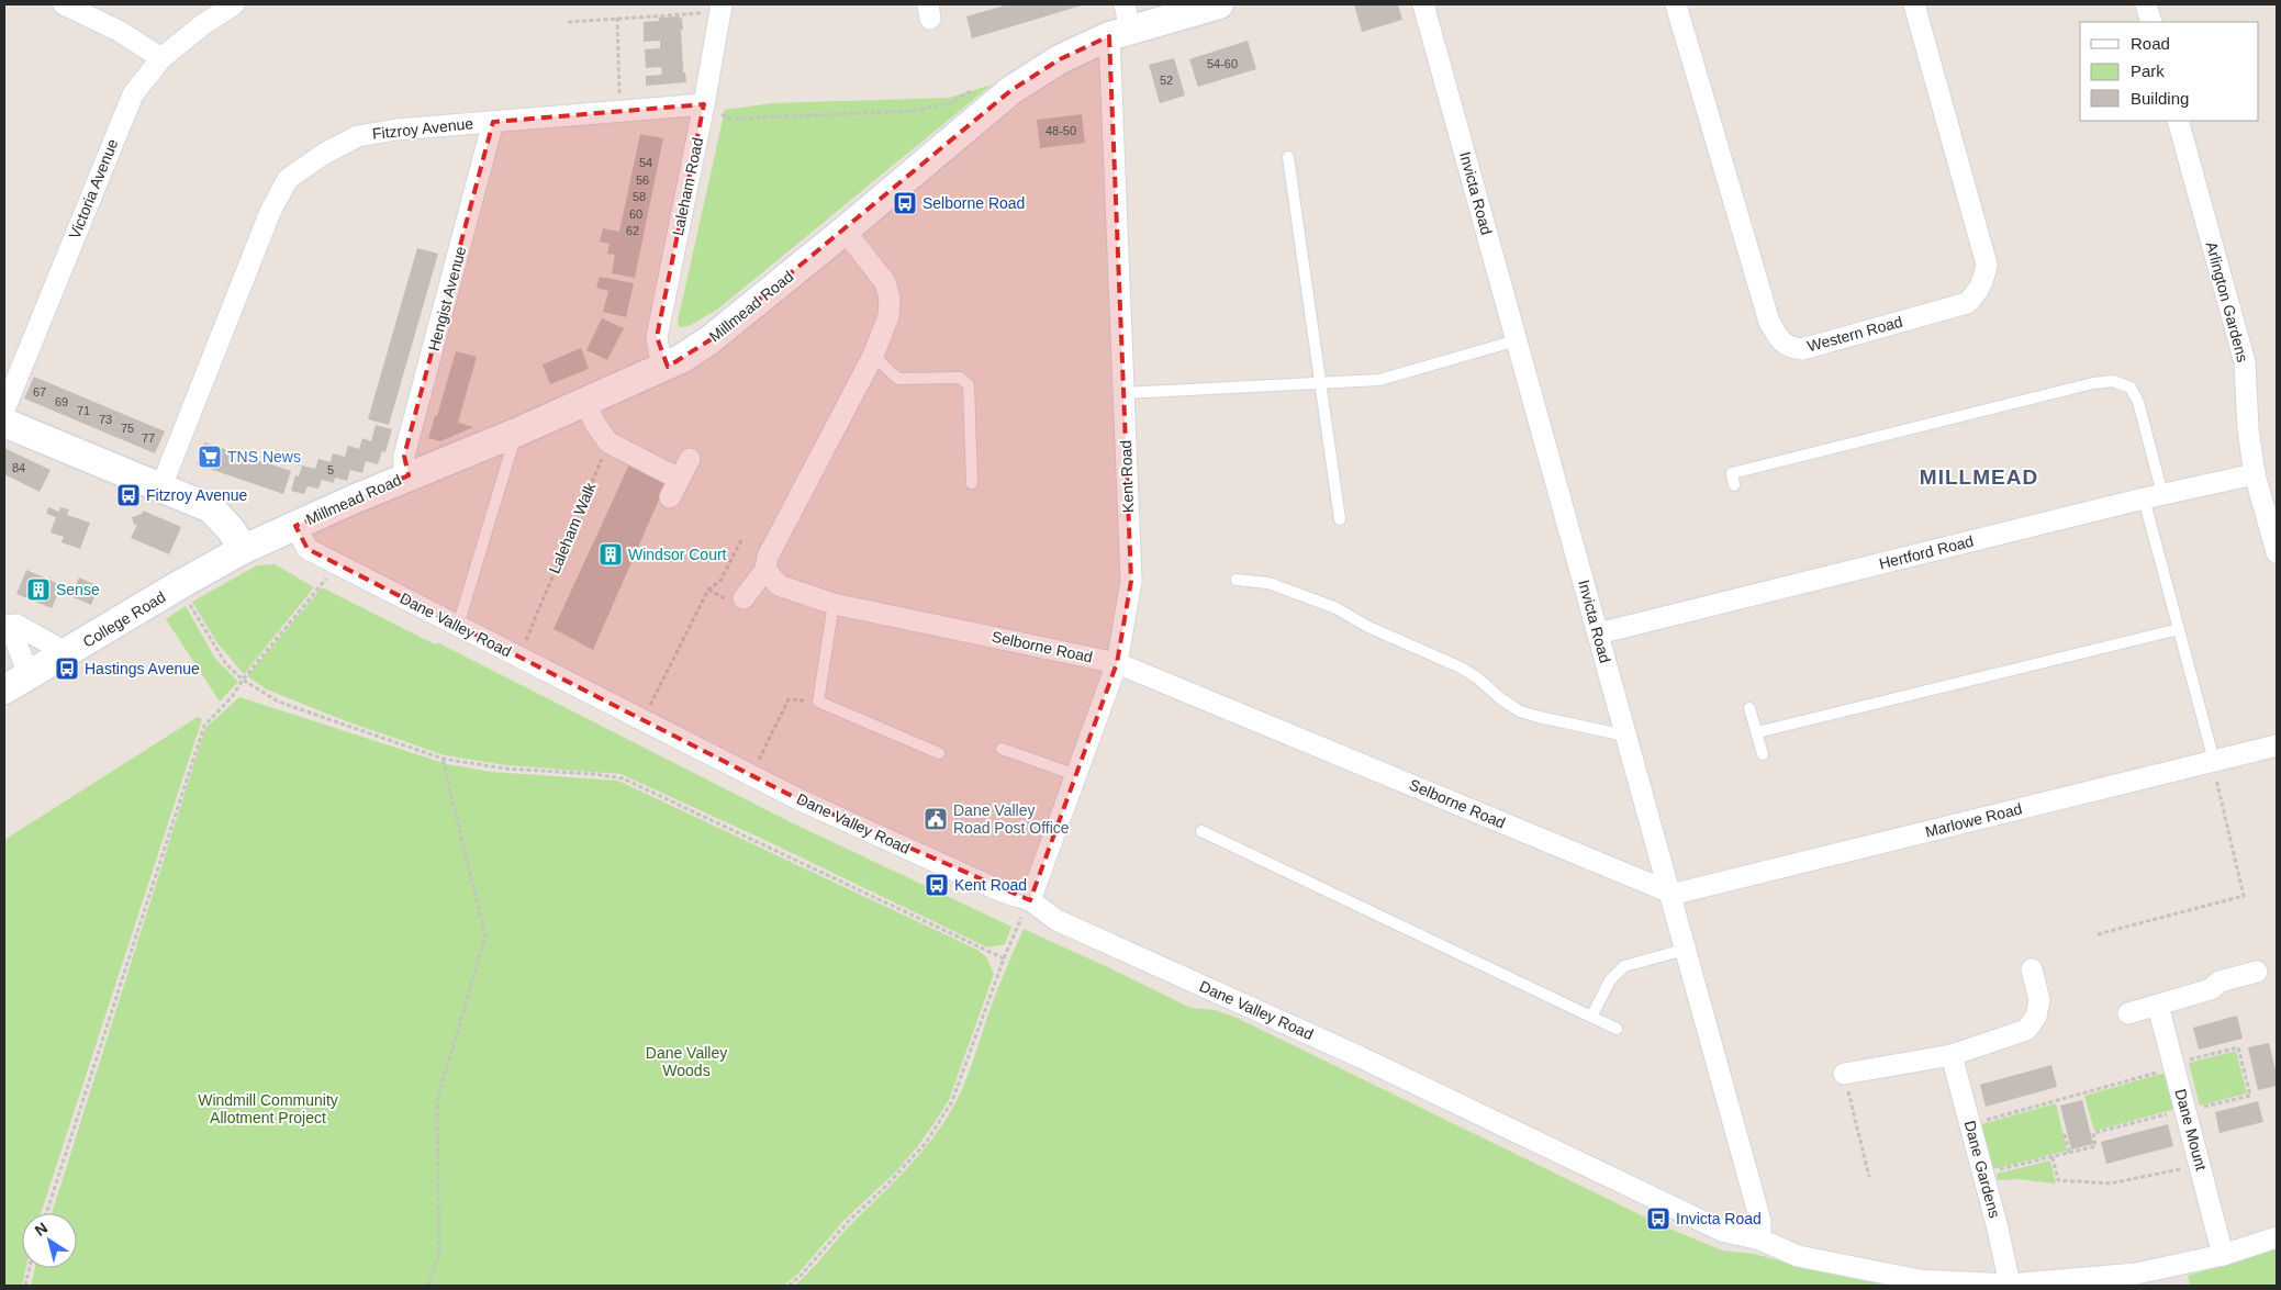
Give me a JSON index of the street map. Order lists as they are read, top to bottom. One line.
{"streets":{"main road":["Millmead Road","College Road"],"street":["Fitzroy Avenue","Laleham Road","Victoria Avenue","Invicta Road","Hengist Avenue","Arlington Gardens","Western Road","Kent Road","Hertford Road","Dane Valley Road","Selborne Road","Marlowe Road","Dane Mount","Dane Gardens"],"path":["Laleham Walk"]},"crossings":[["Fitzroy Avenue","Laleham Road"],["Fitzroy Avenue","Hengist Avenue"],["Laleham Road","Millmead Road"],["Invicta Road","Hertford Road"],["Invicta Road","Dane Valley Road"],["Invicta Road","Selborne Road"],["Invicta Road","Marlowe Road"],["Hengist Avenue","Millmead Road"],["Arlington Gardens","Hertford Road"],["Millmead Road","Kent Road"],["Millmead Road","College Road"],["Millmead Road","Dane Valley Road"],["Kent Road","Dane Valley Road"],["Kent Road","Selborne Road"],["Laleham Walk","Dane Valley Road"],["Dane Valley Road","Dane Mount"],["Dane Valley Road","Dane Gardens"],["Selborne Road","Marlowe Road"]],"districts":["MILLMEAD"],"parks":["Dane Valley Woods","Windmill Community Allotment Project"],"places":{"bus stop":["Selborne Road","Fitzroy Avenue","Hastings Avenue","Kent Road","Invicta Road"],"supermarket":["TNS News"],"building":["Windsor Court","Sense"],"public building":["Dane Valley Road Post Office"]},"house_numbers":["54-60","52","48-50","54","56","58","60","62","67","69","71","73","75","77","84","5"],"legend":["Road","Park","Building"],"north":"top left"}
